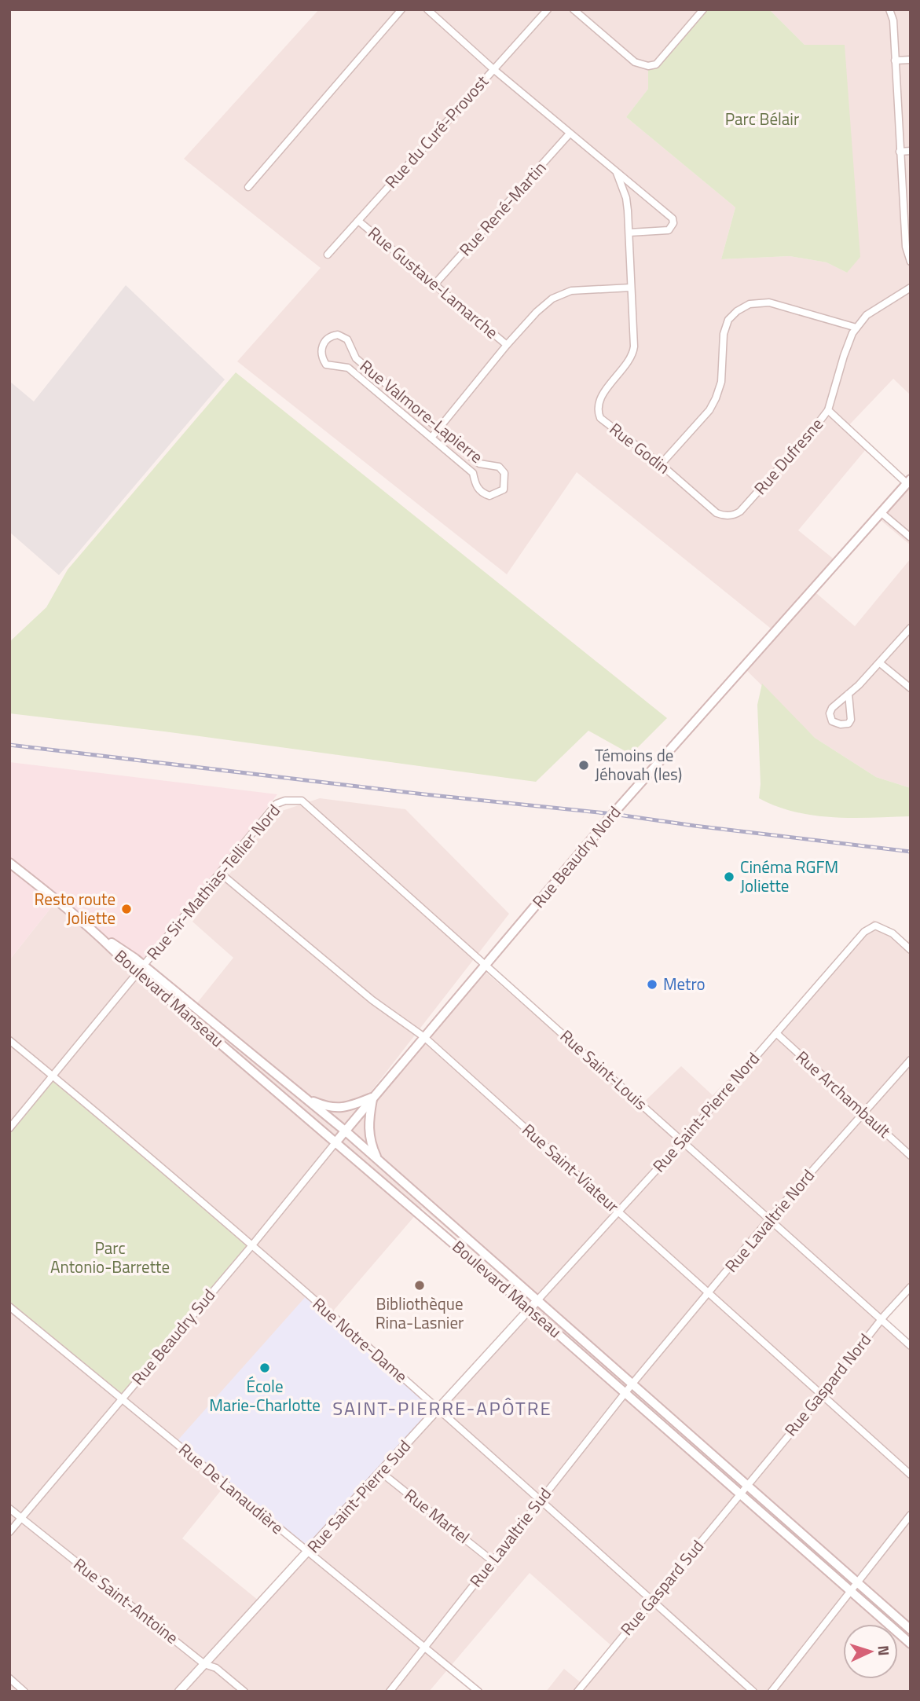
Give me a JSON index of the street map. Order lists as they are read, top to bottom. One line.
{"streets":{"main road":["Rue Beaudry Nord","Boulevard Manseau"],"street":["Rue du Curé-Provost","Rue René-Martin","Rue Gustave-Lamarche","Rue Valmore-Lapierre","Rue Godin","Rue Dufresne","Rue Sir-Mathias-Tellier Nord","Rue Saint-Louis","Rue Archambault","Rue Saint-Pierre Nord","Rue Saint-Viateur","Rue Lavaltrie Nord","Rue Beaudry Sud","Rue Notre-Dame","Rue Gaspard Nord","Rue De Lanaudière","Rue Saint-Pierre Sud","Rue Martel","Rue Lavaltrie Sud","Rue Gaspard Sud","Rue Saint-Antoine"]},"crossings":[["Rue du Curé-Provost","Rue Gustave-Lamarche"],["Rue du Curé-Provost","Rue Godin"],["Rue René-Martin","Rue Gustave-Lamarche"],["Rue René-Martin","Rue Godin"],["Rue Godin","Rue Dufresne"],["Rue Beaudry Nord","Boulevard Manseau"],["Rue Beaudry Nord","Rue Saint-Louis"],["Rue Beaudry Nord","Rue Saint-Viateur"],["Rue Beaudry Nord","Rue Beaudry Sud"],["Rue Sir-Mathias-Tellier Nord","Boulevard Manseau"],["Rue Sir-Mathias-Tellier Nord","Rue Saint-Louis"],["Rue Sir-Mathias-Tellier Nord","Rue Saint-Viateur"],["Rue Sir-Mathias-Tellier Nord","Rue Notre-Dame"],["Boulevard Manseau","Rue Saint-Pierre Nord"],["Boulevard Manseau","Rue Lavaltrie Nord"],["Boulevard Manseau","Rue Beaudry Sud"],["Boulevard Manseau","Rue Gaspard Nord"],["Boulevard Manseau","Rue Saint-Pierre Sud"],["Boulevard Manseau","Rue Lavaltrie Sud"],["Boulevard Manseau","Rue Gaspard Sud"],["Rue Saint-Louis","Rue Saint-Pierre Nord"],["Rue Saint-Louis","Rue Lavaltrie Nord"],["Rue Saint-Louis","Rue Gaspard Nord"],["Rue Archambault","Rue Saint-Pierre Nord"],["Rue Archambault","Rue Lavaltrie Nord"],["Rue Saint-Pierre Nord","Rue Saint-Viateur"],["Rue Saint-Pierre Nord","Rue Saint-Pierre Sud"],["Rue Saint-Viateur","Rue Lavaltrie Nord"],["Rue Saint-Viateur","Rue Gaspard Nord"],["Rue Lavaltrie Nord","Rue Lavaltrie Sud"],["Rue Beaudry Sud","Rue Notre-Dame"],["Rue Beaudry Sud","Rue De Lanaudière"],["Rue Beaudry Sud","Rue Saint-Antoine"],["Rue Notre-Dame","Rue Saint-Pierre Sud"],["Rue Notre-Dame","Rue Lavaltrie Sud"],["Rue Notre-Dame","Rue Gaspard Sud"],["Rue Gaspard Nord","Rue Gaspard Sud"],["Rue De Lanaudière","Rue Saint-Pierre Sud"],["Rue De Lanaudière","Rue Lavaltrie Sud"],["Rue Saint-Pierre Sud","Rue Martel"],["Rue Saint-Pierre Sud","Rue Saint-Antoine"],["Rue Martel","Rue Lavaltrie Sud"]],"districts":["SAINT-PIERRE-APÔTRE"],"parks":["Parc Bélair","Parc Antonio-Barrette"],"places":["Témoins de Jéhovah (les)","Cinéma RGFM Joliette","Resto route Joliette","Metro","Bibliothèque Rina-Lasnier","École Marie-Charlotte"],"north":"right"}
